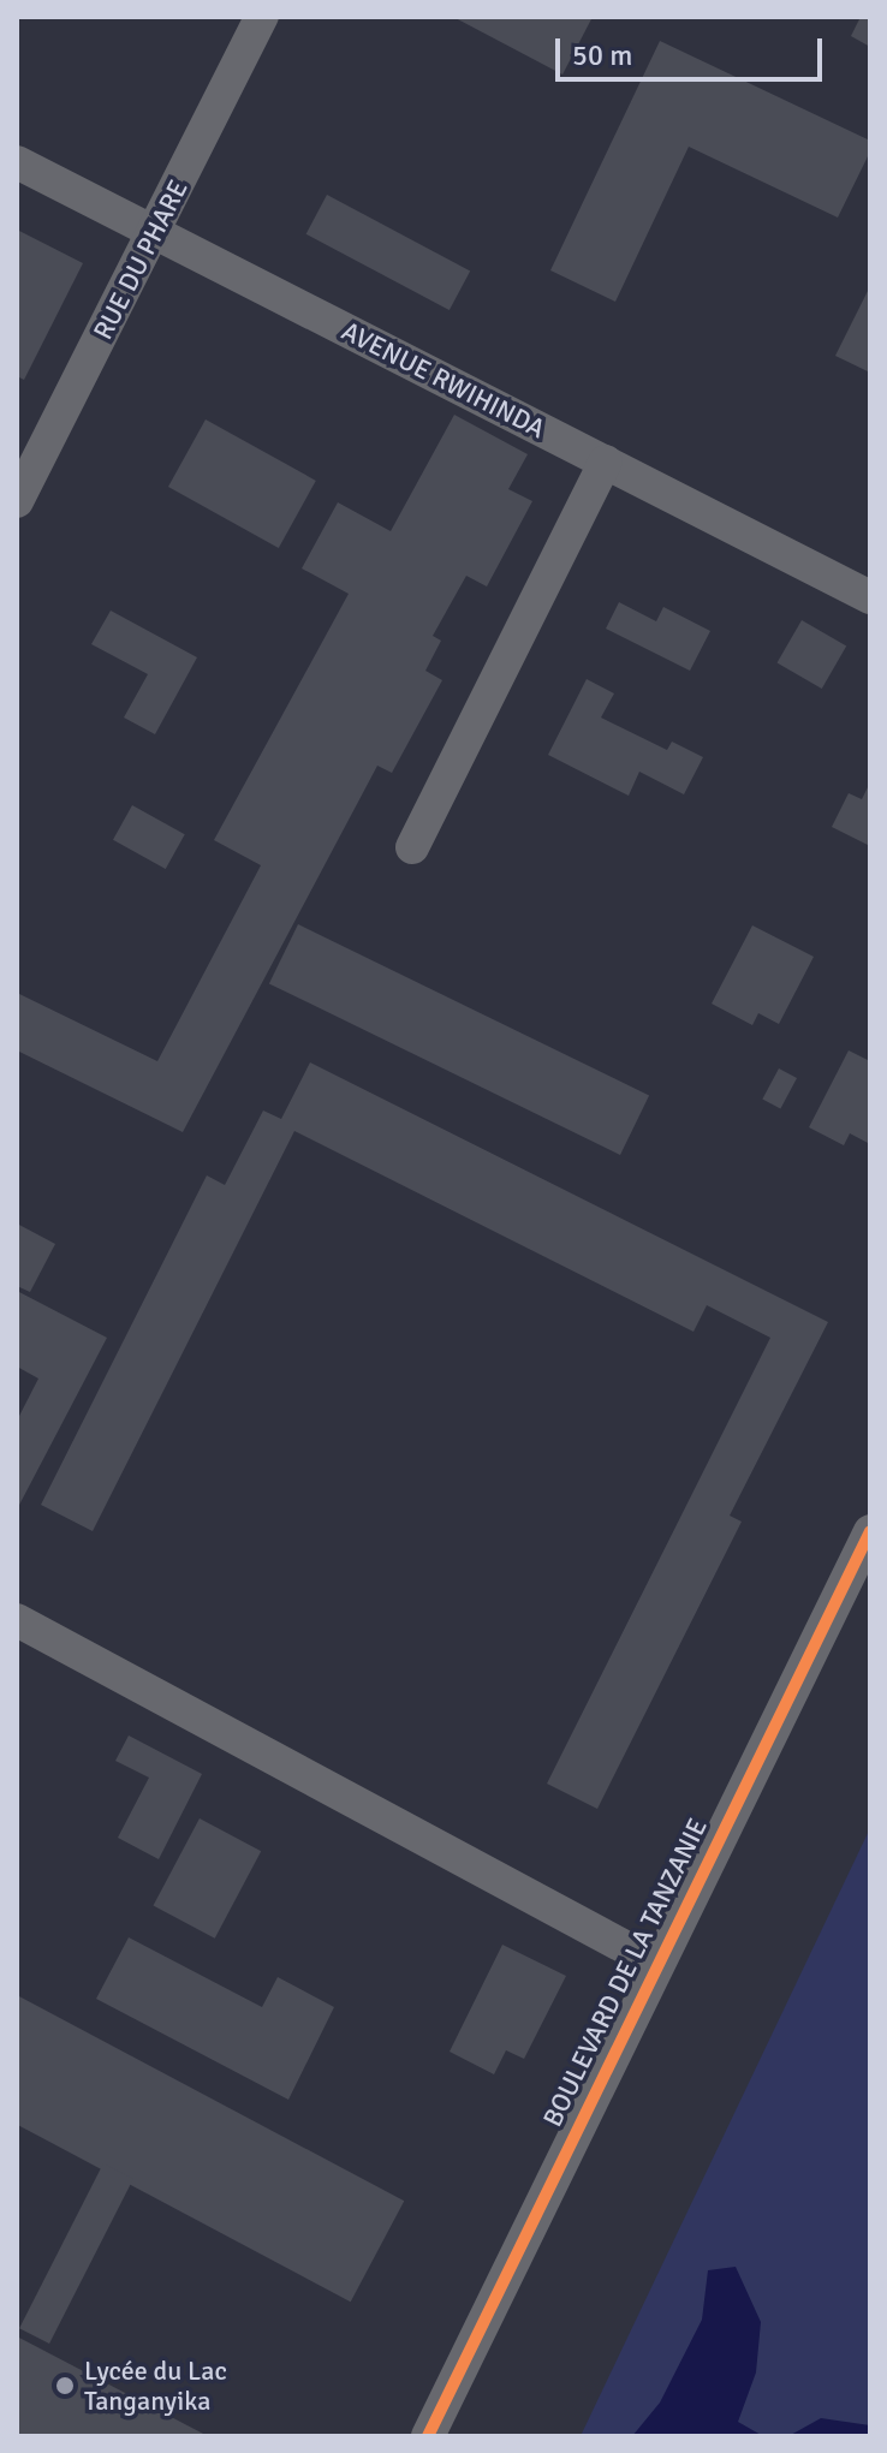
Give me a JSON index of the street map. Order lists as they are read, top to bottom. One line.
{"streets":{"street":["RUE DU PHARE","AVENUE RWIHINDA","BOULEVARD DE LA TANZANIE"]},"crossings":[["RUE DU PHARE","AVENUE RWIHINDA"]],"places":["Lycée du Lac Tanganyika"],"scale_bar":"50 m"}
